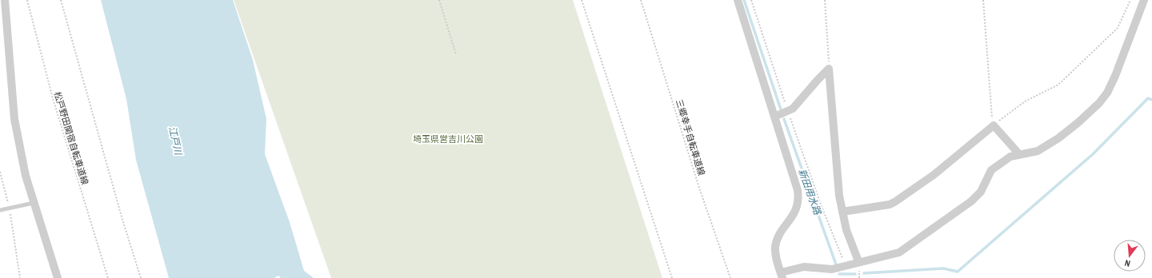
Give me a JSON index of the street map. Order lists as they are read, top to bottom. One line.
{"streets":{"path":["三郷幸手自転車道線","松戸野田関宿自転車道線"]},"water":["江戸川","新田用水路"],"parks":["埼玉県営吉川公園"],"north":"bottom"}
